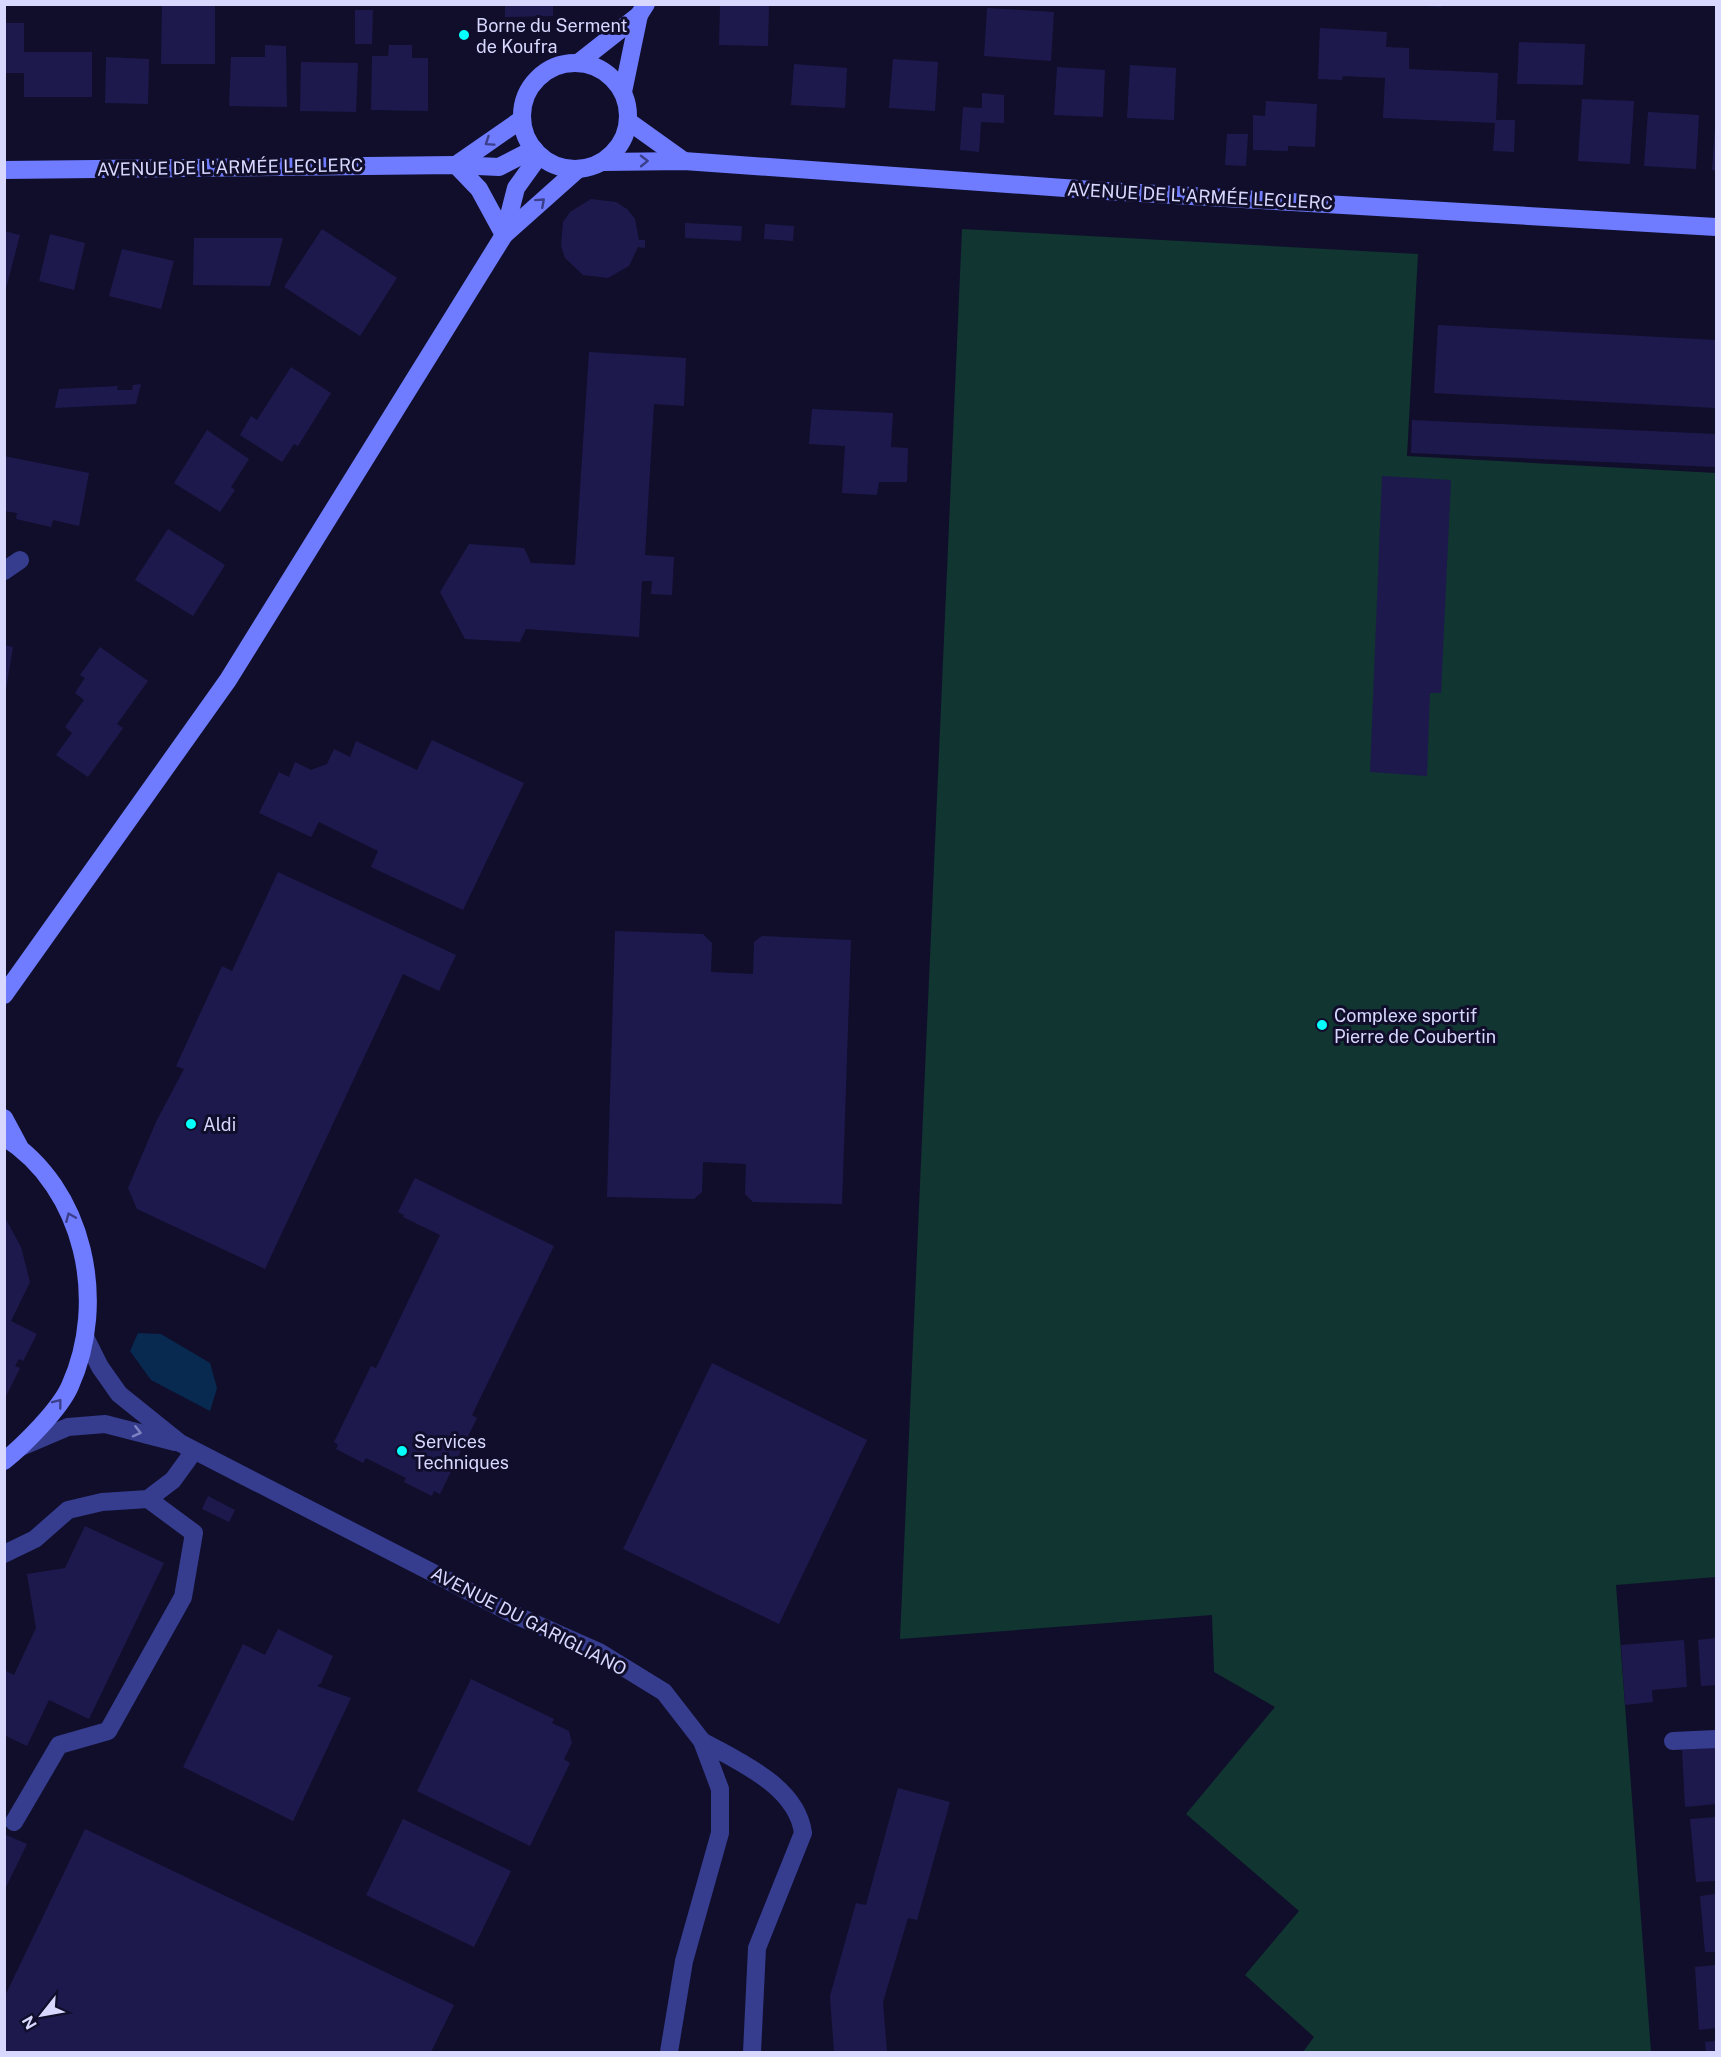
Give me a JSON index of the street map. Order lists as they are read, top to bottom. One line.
{"streets":{"main road":["AVENUE DE L'ARMÉE LECLERC"],"street":["AVENUE DU GARIGLIANO"]},"places":["Borne du Serment de Koufra","Complexe sportif Pierre de Coubertin","Aldi","Services Techniques"],"north":"bottom left"}
